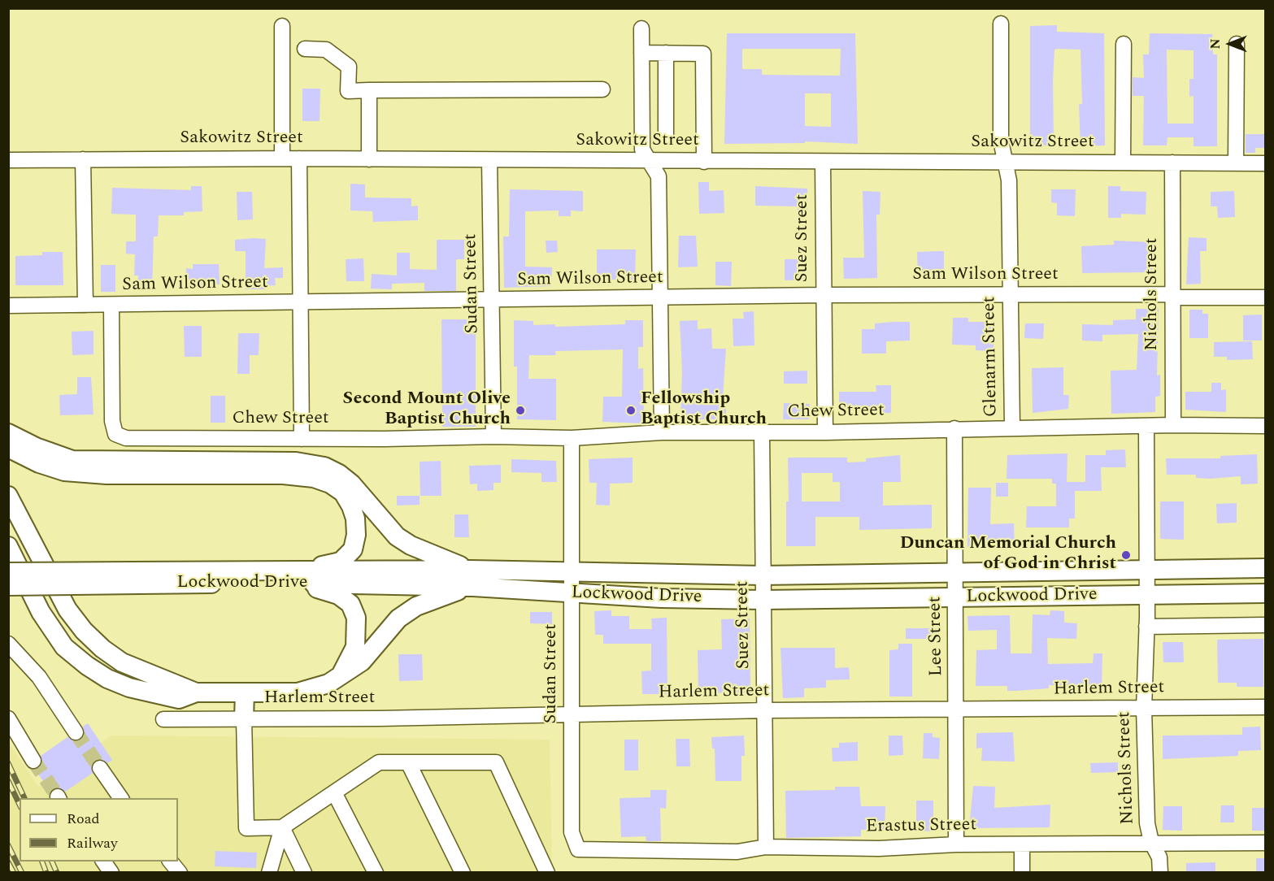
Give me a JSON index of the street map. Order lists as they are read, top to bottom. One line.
{"streets":{"main road":["Lockwood Drive"],"street":["Sakowitz Street","Suez Street","Sam Wilson Street","Sudan Street","Nichols Street","Glenarm Street","Chew Street","Lee Street","Harlem Street","Erastus Street"]},"crossings":[["Sakowitz Street","Suez Street"],["Sakowitz Street","Sudan Street"],["Sakowitz Street","Nichols Street"],["Sakowitz Street","Glenarm Street"],["Suez Street","Sam Wilson Street"],["Suez Street","Chew Street"],["Suez Street","Lockwood Drive"],["Suez Street","Harlem Street"],["Suez Street","Erastus Street"],["Sam Wilson Street","Sudan Street"],["Sam Wilson Street","Nichols Street"],["Sam Wilson Street","Glenarm Street"],["Sam Wilson Street","Chew Street"],["Sudan Street","Chew Street"],["Sudan Street","Lockwood Drive"],["Sudan Street","Harlem Street"],["Sudan Street","Erastus Street"],["Nichols Street","Chew Street"],["Nichols Street","Lockwood Drive"],["Nichols Street","Harlem Street"],["Nichols Street","Erastus Street"],["Glenarm Street","Chew Street"],["Chew Street","Lee Street"],["Lockwood Drive","Lee Street"],["Lee Street","Harlem Street"],["Lee Street","Erastus Street"]],"places":["Second Mount Olive Baptist Church","Fellowship Baptist Church","Duncan Memorial Church of God in Christ"],"legend":["Road","Railway"],"north":"left"}
